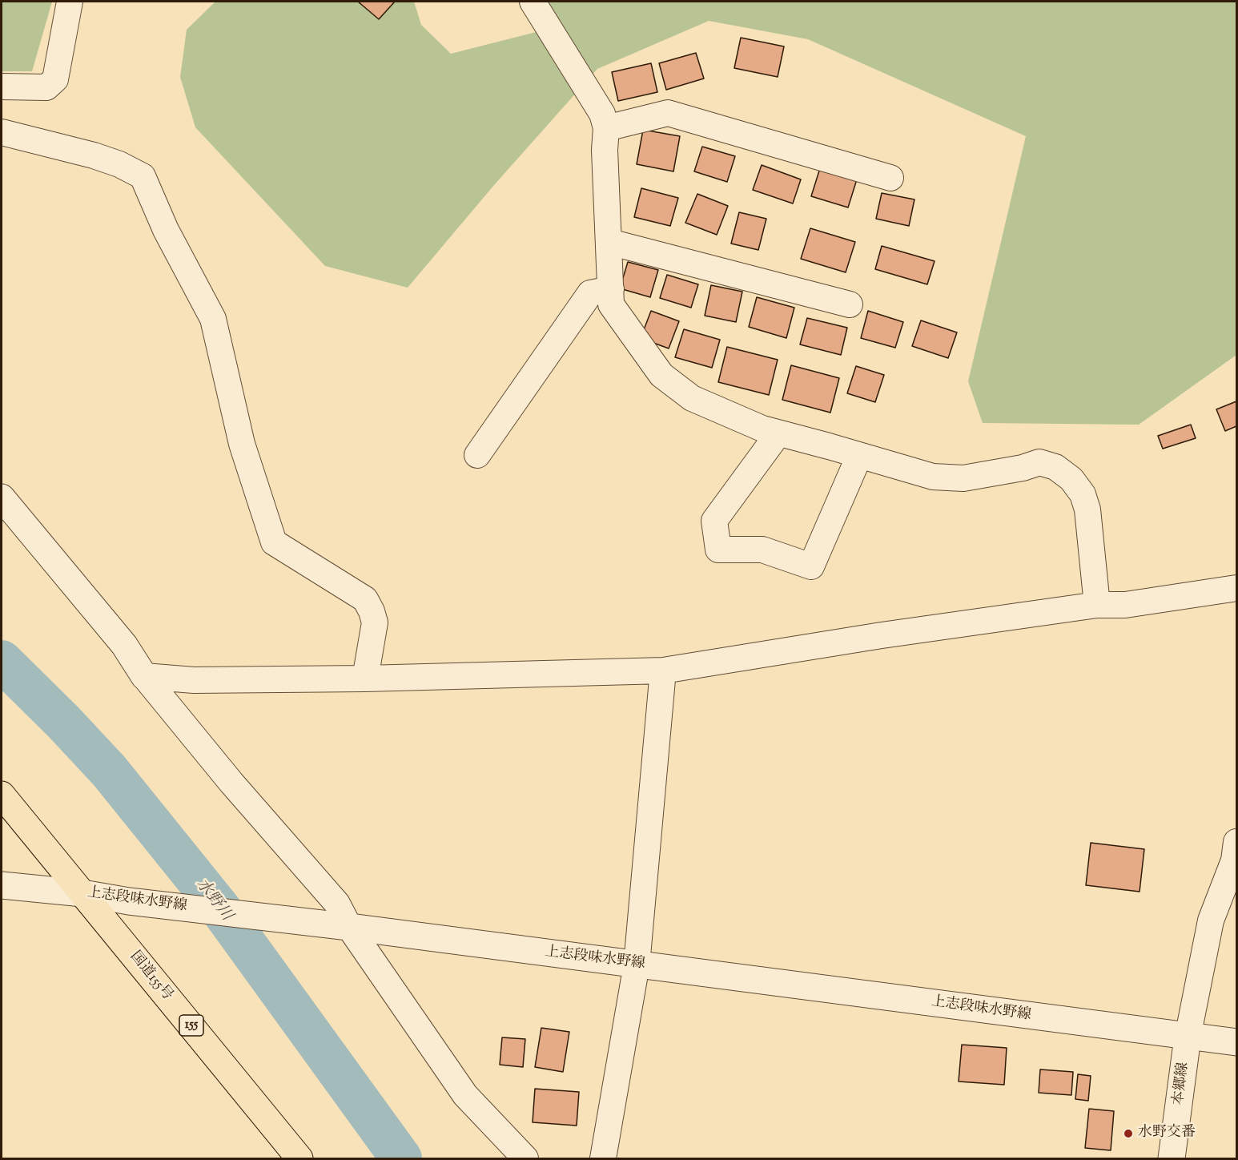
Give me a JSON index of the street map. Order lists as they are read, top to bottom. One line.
{"streets":{"highway":["国道155号","155"],"street":["上志段味水野線","本郷線"]},"crossings":[["上志段味水野線","国道155号"],["上志段味水野線","本郷線"]],"water":["水野川"],"places":["水野交番"]}
